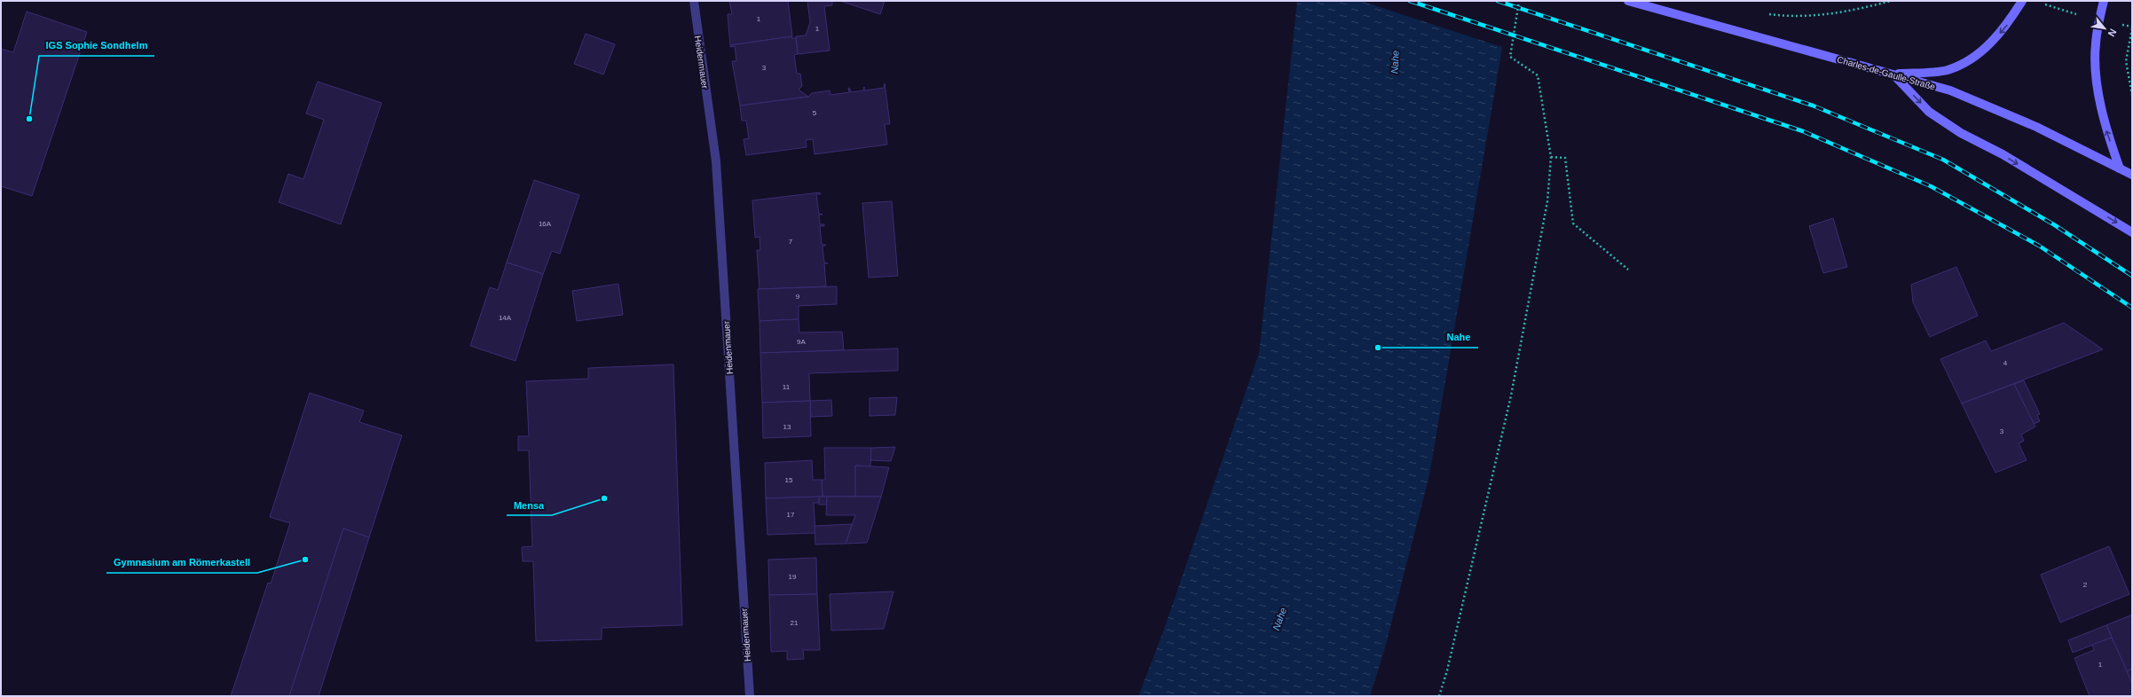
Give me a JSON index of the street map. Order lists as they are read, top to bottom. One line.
{"streets":{"street":["Heidenmauer","Charles-de-Gaulle-Straße"]},"water":["Nahe"],"places":["IGS Sophie Sondhelm","Nahe","Mensa","Gymnasium am Römerkastell"],"house_numbers":["1","1","3","5","16A","7","9","14A","9A","4","11","13","3","15","17","19","2","21","1"],"north":"bottom right"}
